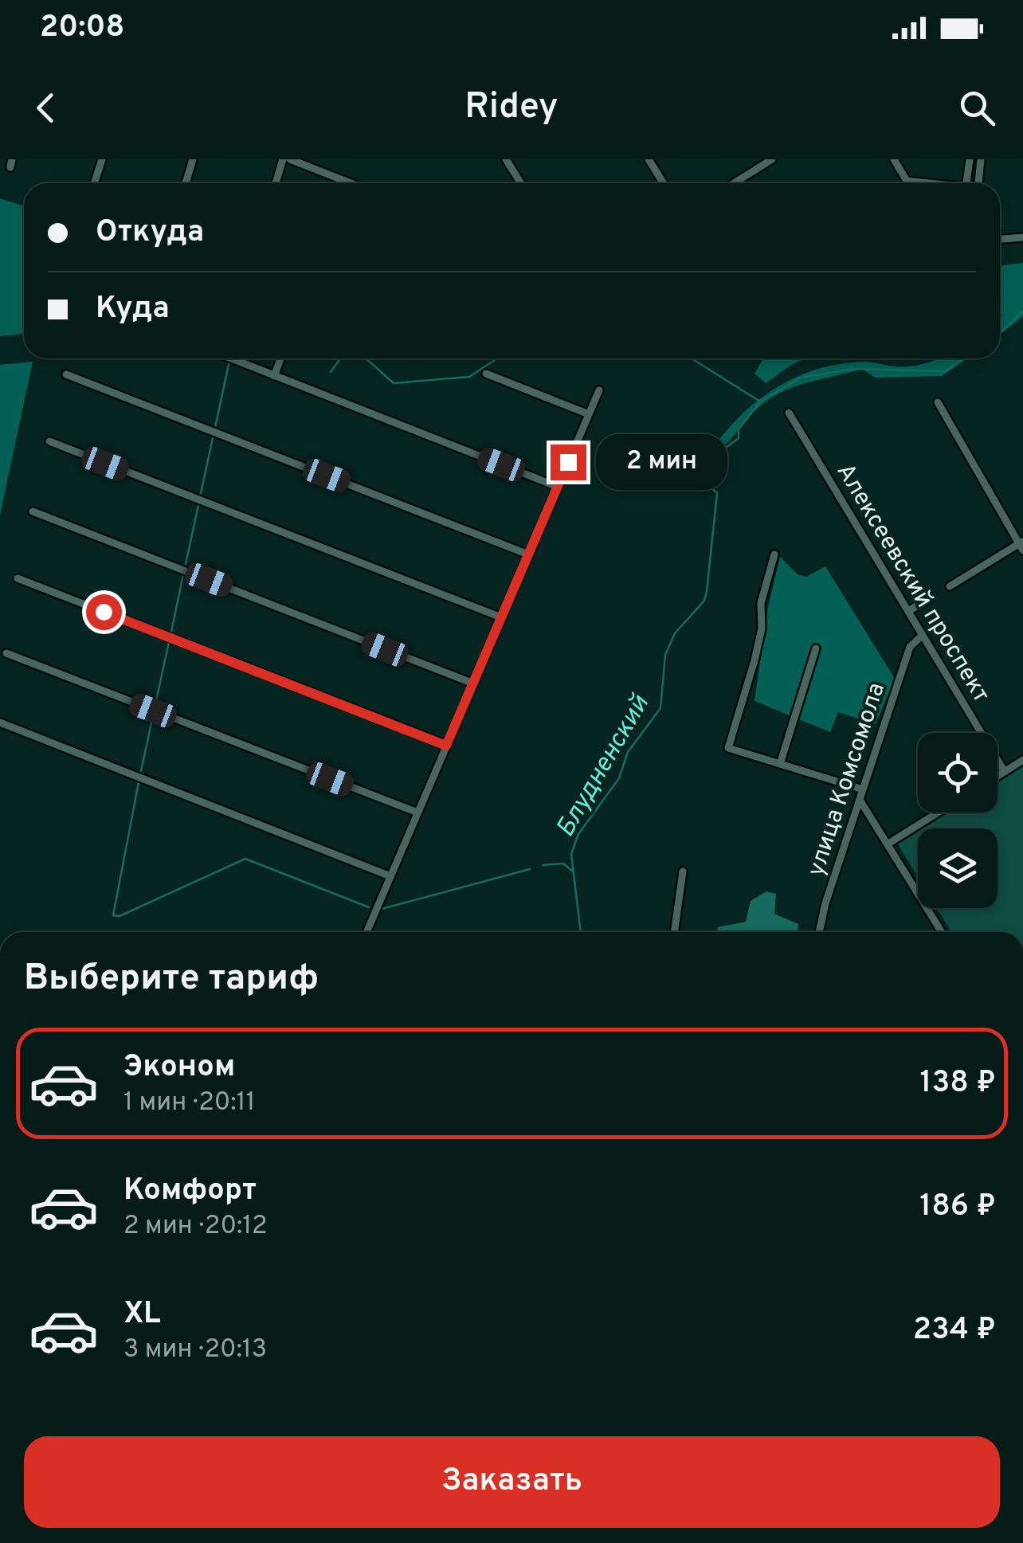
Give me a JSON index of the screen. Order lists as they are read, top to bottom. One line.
{"streets":{"street":["Алексеевский проспект","улица Комсомола"]},"crossings":[["Алексеевский проспект","улица Комсомола"]],"water":["Блудненский"],"page":{"status":"20:08","header":"Ridey","banner":["Откуда","Куда"],"bubble":"2 мин","heading":"Выберите тариф","list":[{"name":"Эконом","note":"1 мин · 20:11","value":"138 ₽"},{"name":"Комфорт","note":"2 мин · 20:12","value":"186 ₽"},{"name":"XL","note":"3 мин · 20:13","value":"234 ₽"}],"buttons":"Заказать"}}
